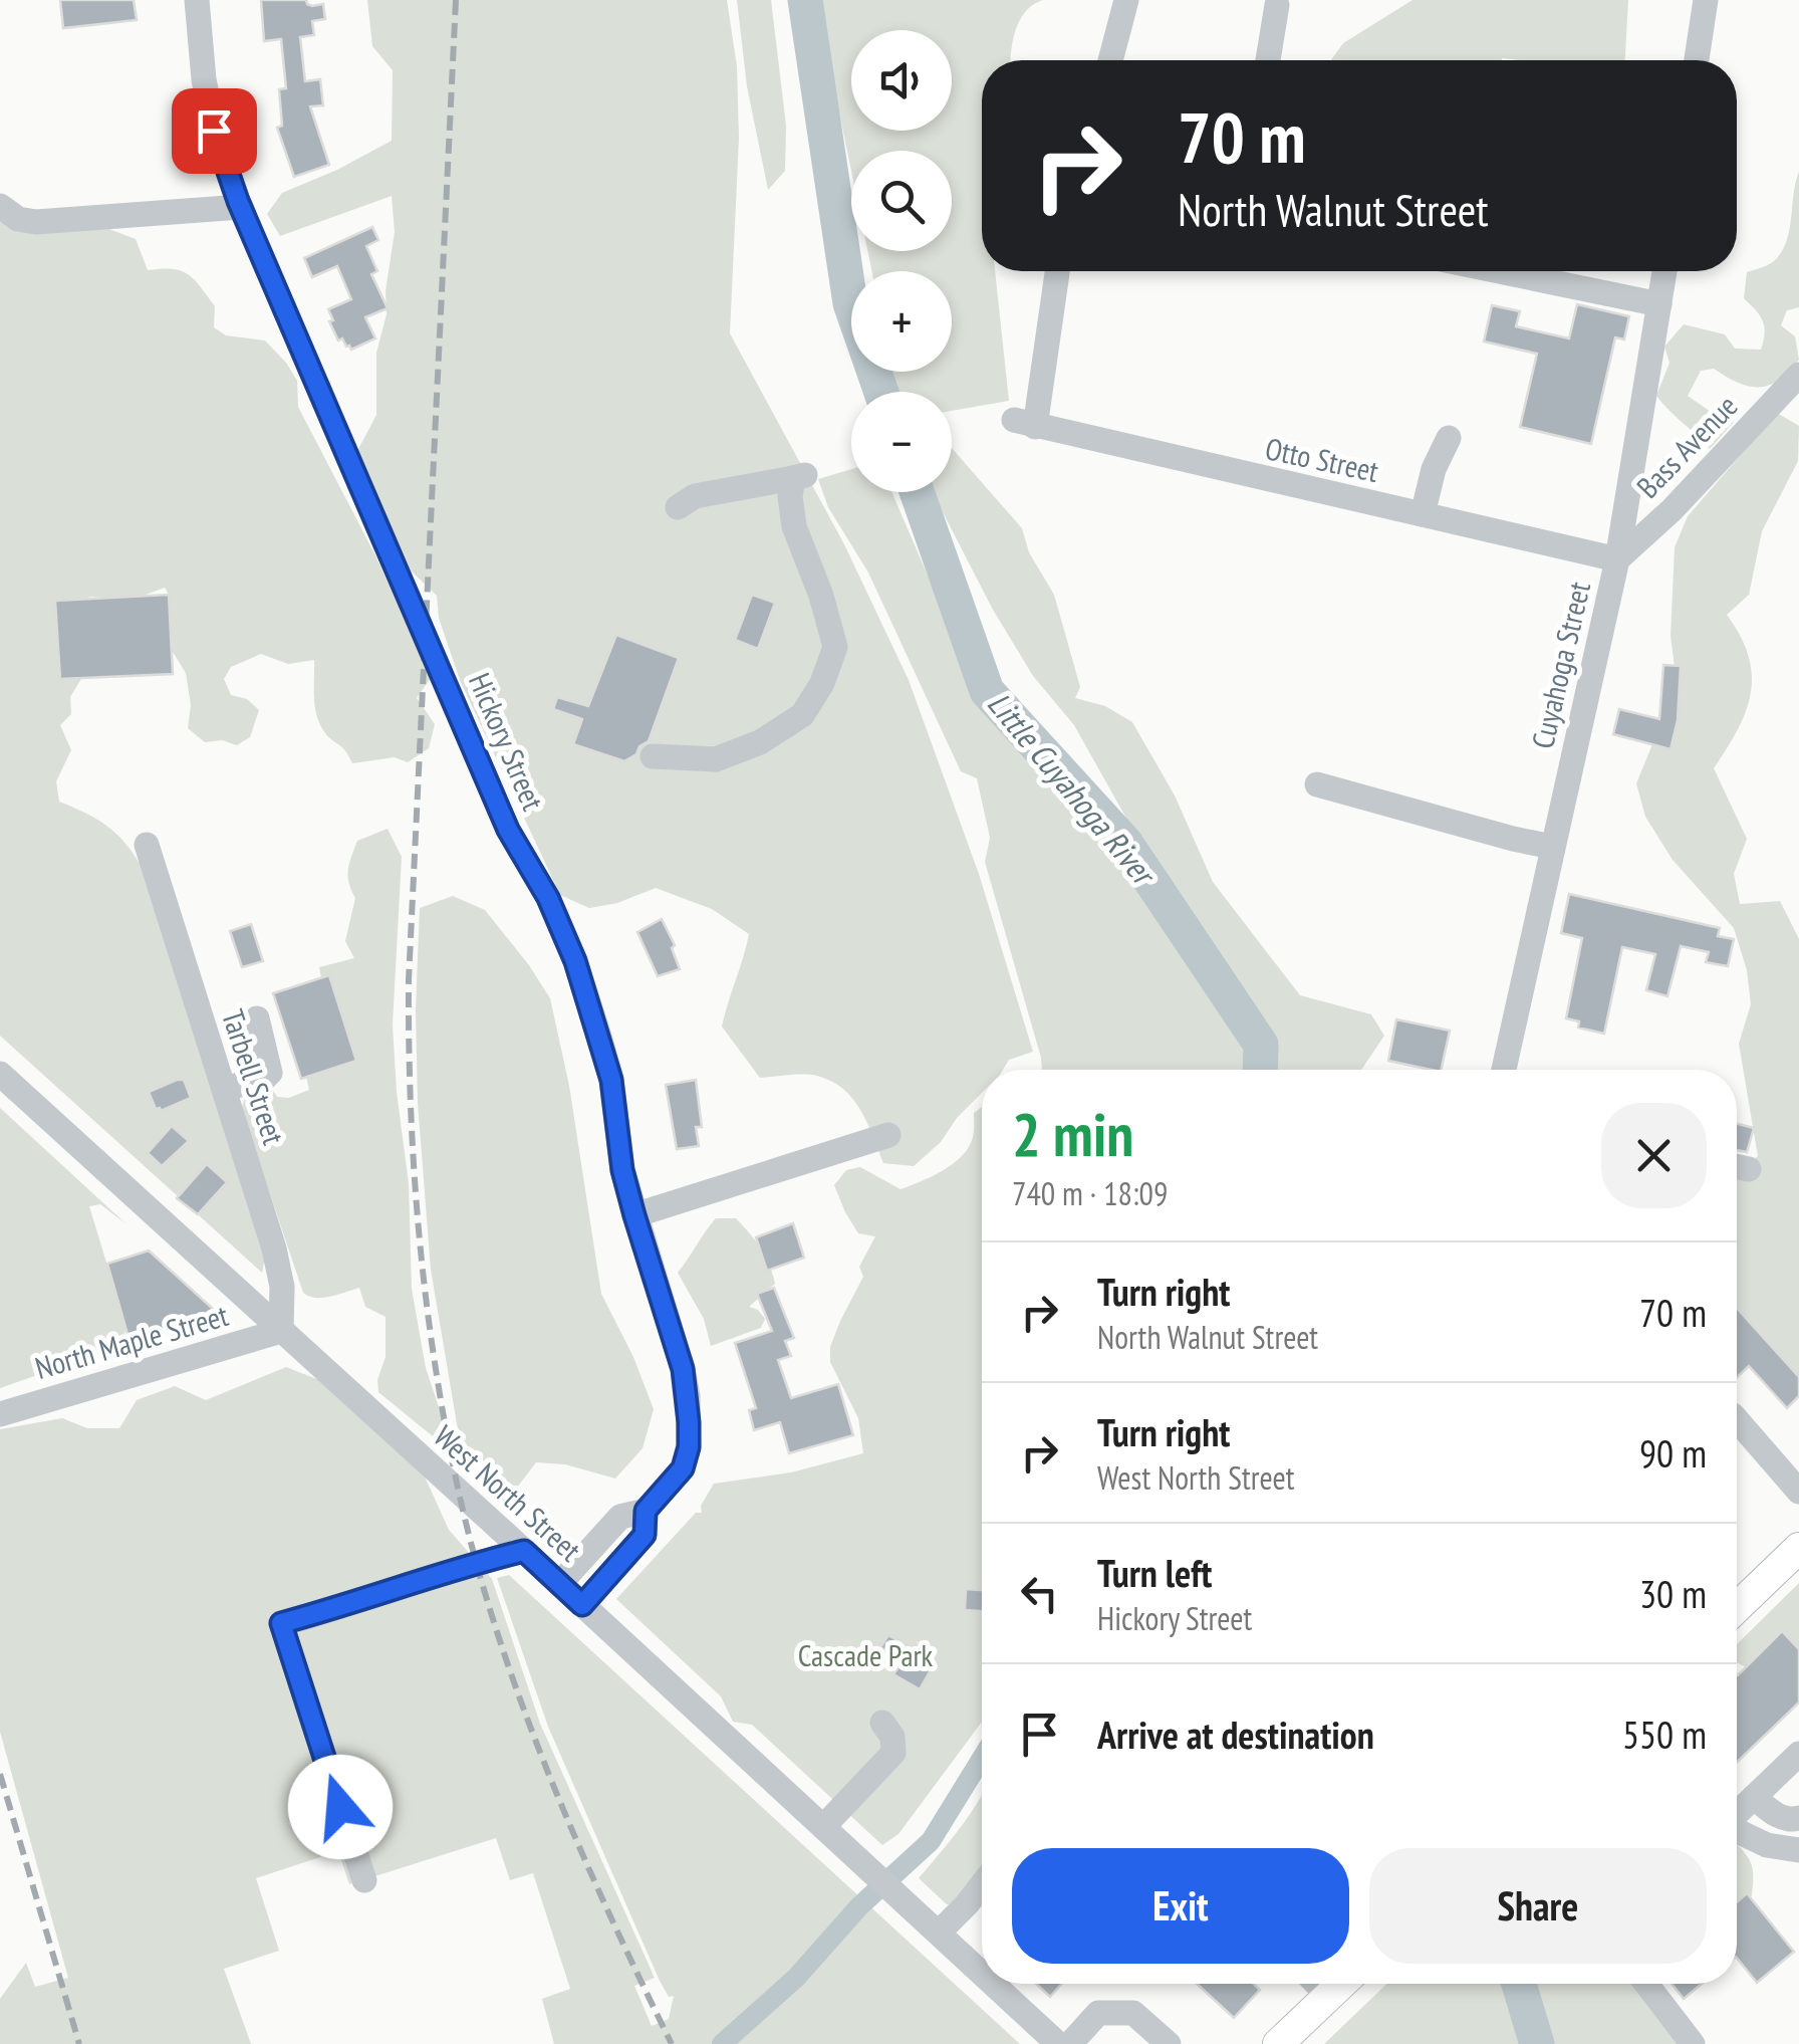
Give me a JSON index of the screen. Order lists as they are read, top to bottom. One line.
{"streets":{"street":["Bass Avenue","Otto Street","Cuyahoga Street","Hickory Street","Tarbell Street","North Maple Street","West North Street"]},"crossings":[["Bass Avenue","Otto Street"],["Bass Avenue","Cuyahoga Street"],["Otto Street","Cuyahoga Street"],["Hickory Street","West North Street"],["Tarbell Street","North Maple Street"],["Tarbell Street","West North Street"],["North Maple Street","West North Street"]],"water":["Little Cuyahoga River"],"parks":["Cascade Park"],"page":{"map_buttons":["+","−"],"turn":["70 m","North Walnut Street"],"heading":["2 min","740 m · 18:09"],"list":[{"name":"Turn right","note":"North Walnut Street","value":"70 m"},{"name":"Turn right","note":"West North Street","value":"90 m"},{"name":"Turn left","note":"Hickory Street","value":"30 m"},{"name":"Arrive at destination","value":"550 m"}],"buttons":["Exit","Share"]}}
